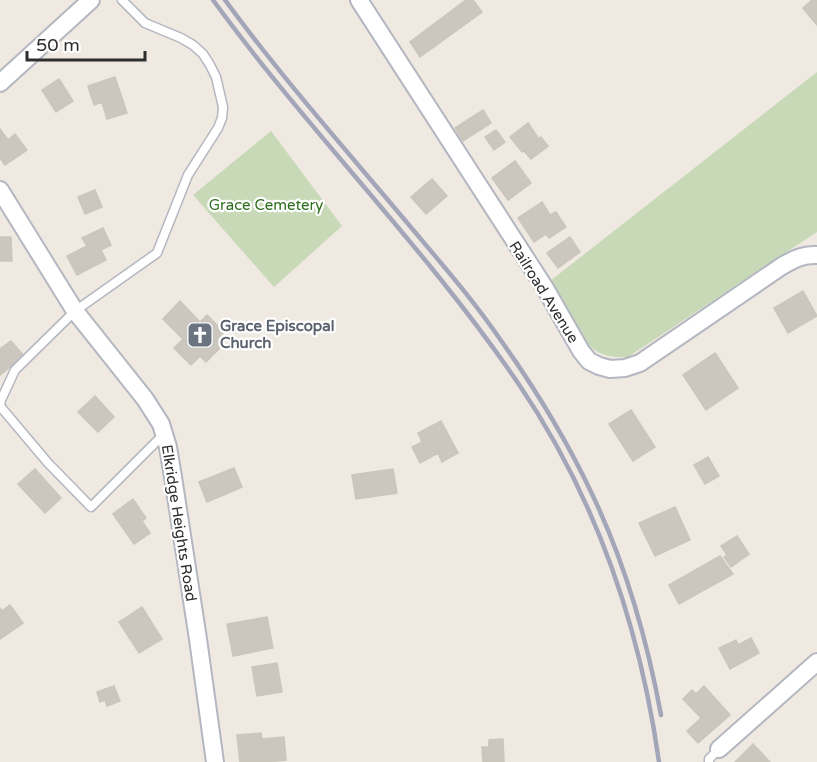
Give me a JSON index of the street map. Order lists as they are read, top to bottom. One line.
{"streets":{"street":["Railroad Avenue","Elkridge Heights Road"]},"parks":["Grace Cemetery"],"places":{"church":["Grace Episcopal Church"]},"scale_bar":"50 m"}
